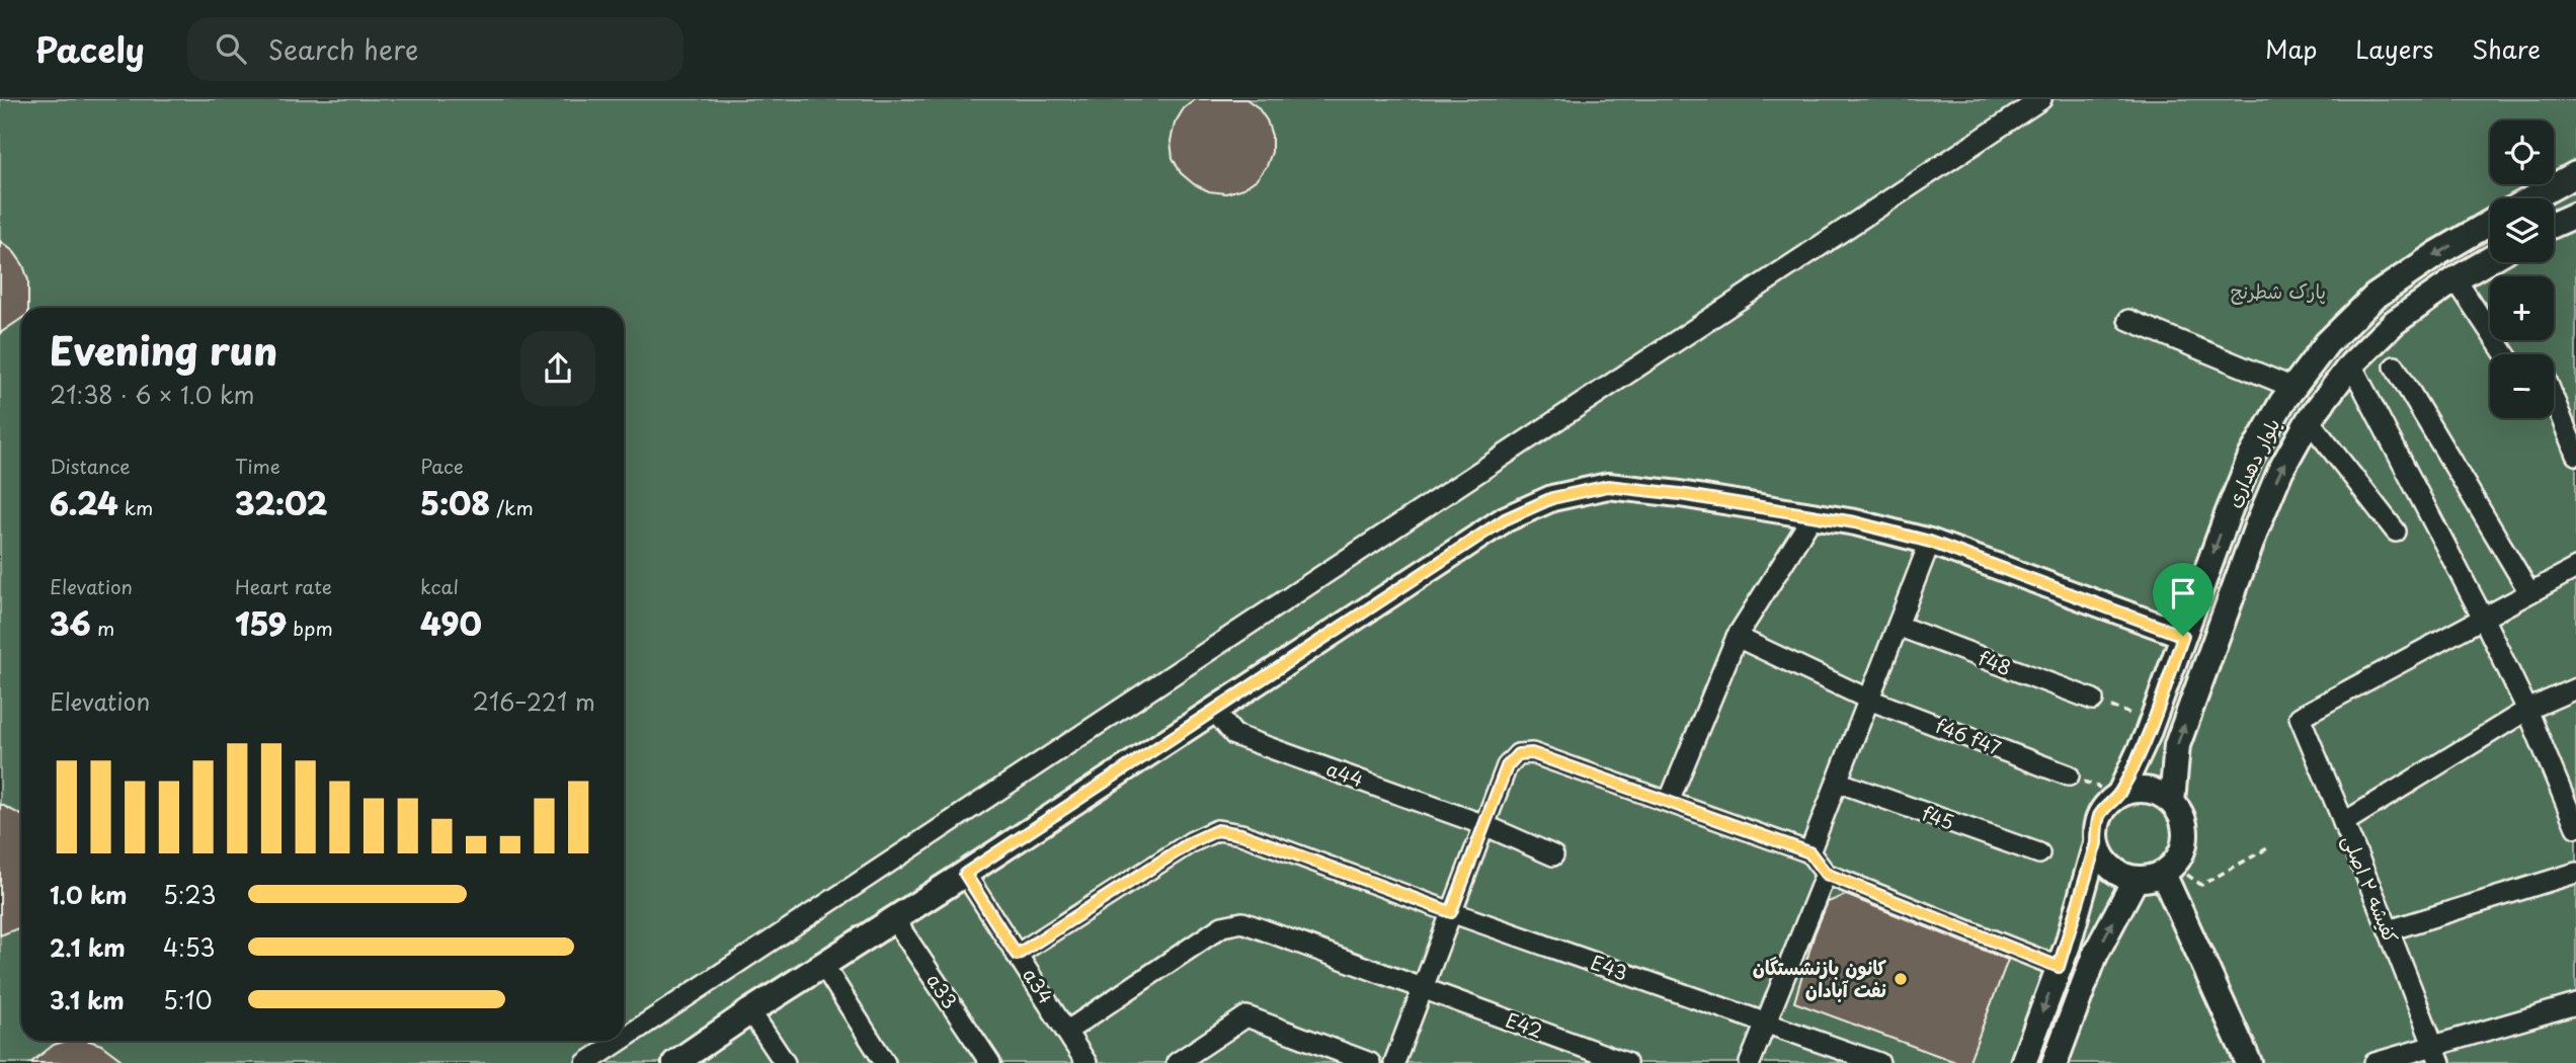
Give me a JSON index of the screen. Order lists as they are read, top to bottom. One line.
{"streets":{"main road":["بلوار دهداری"],"street":["f48","f46 f47","a44","f45","کفیشه ۲ اصلی","E43","a34","a33","E42"]},"crossings":[["E43","a34"],["a34","E42"]],"parks":["پارک شطرنج"],"places":["کانون بازنشستگان نفت آبادان"],"page":{"header":"Pacely","search":"Search here","nav":["Map","Layers","Share"],"map_buttons":["+","−"],"heading":["Evening run","21:38 · 6 × 1.0 km"],"stats":[["Distance","6.24 km"],["Time","32:02"],["Pace","5:08 /km"],["Elevation","36 m"],["Heart rate","159 bpm"],["kcal","490"]],"chart":["Elevation","216–221 m"],"list":[{"name":"1.0 km","note":"5:23"},{"name":"2.1 km","note":"4:53"},{"name":"3.1 km","note":"5:10"}]}}
